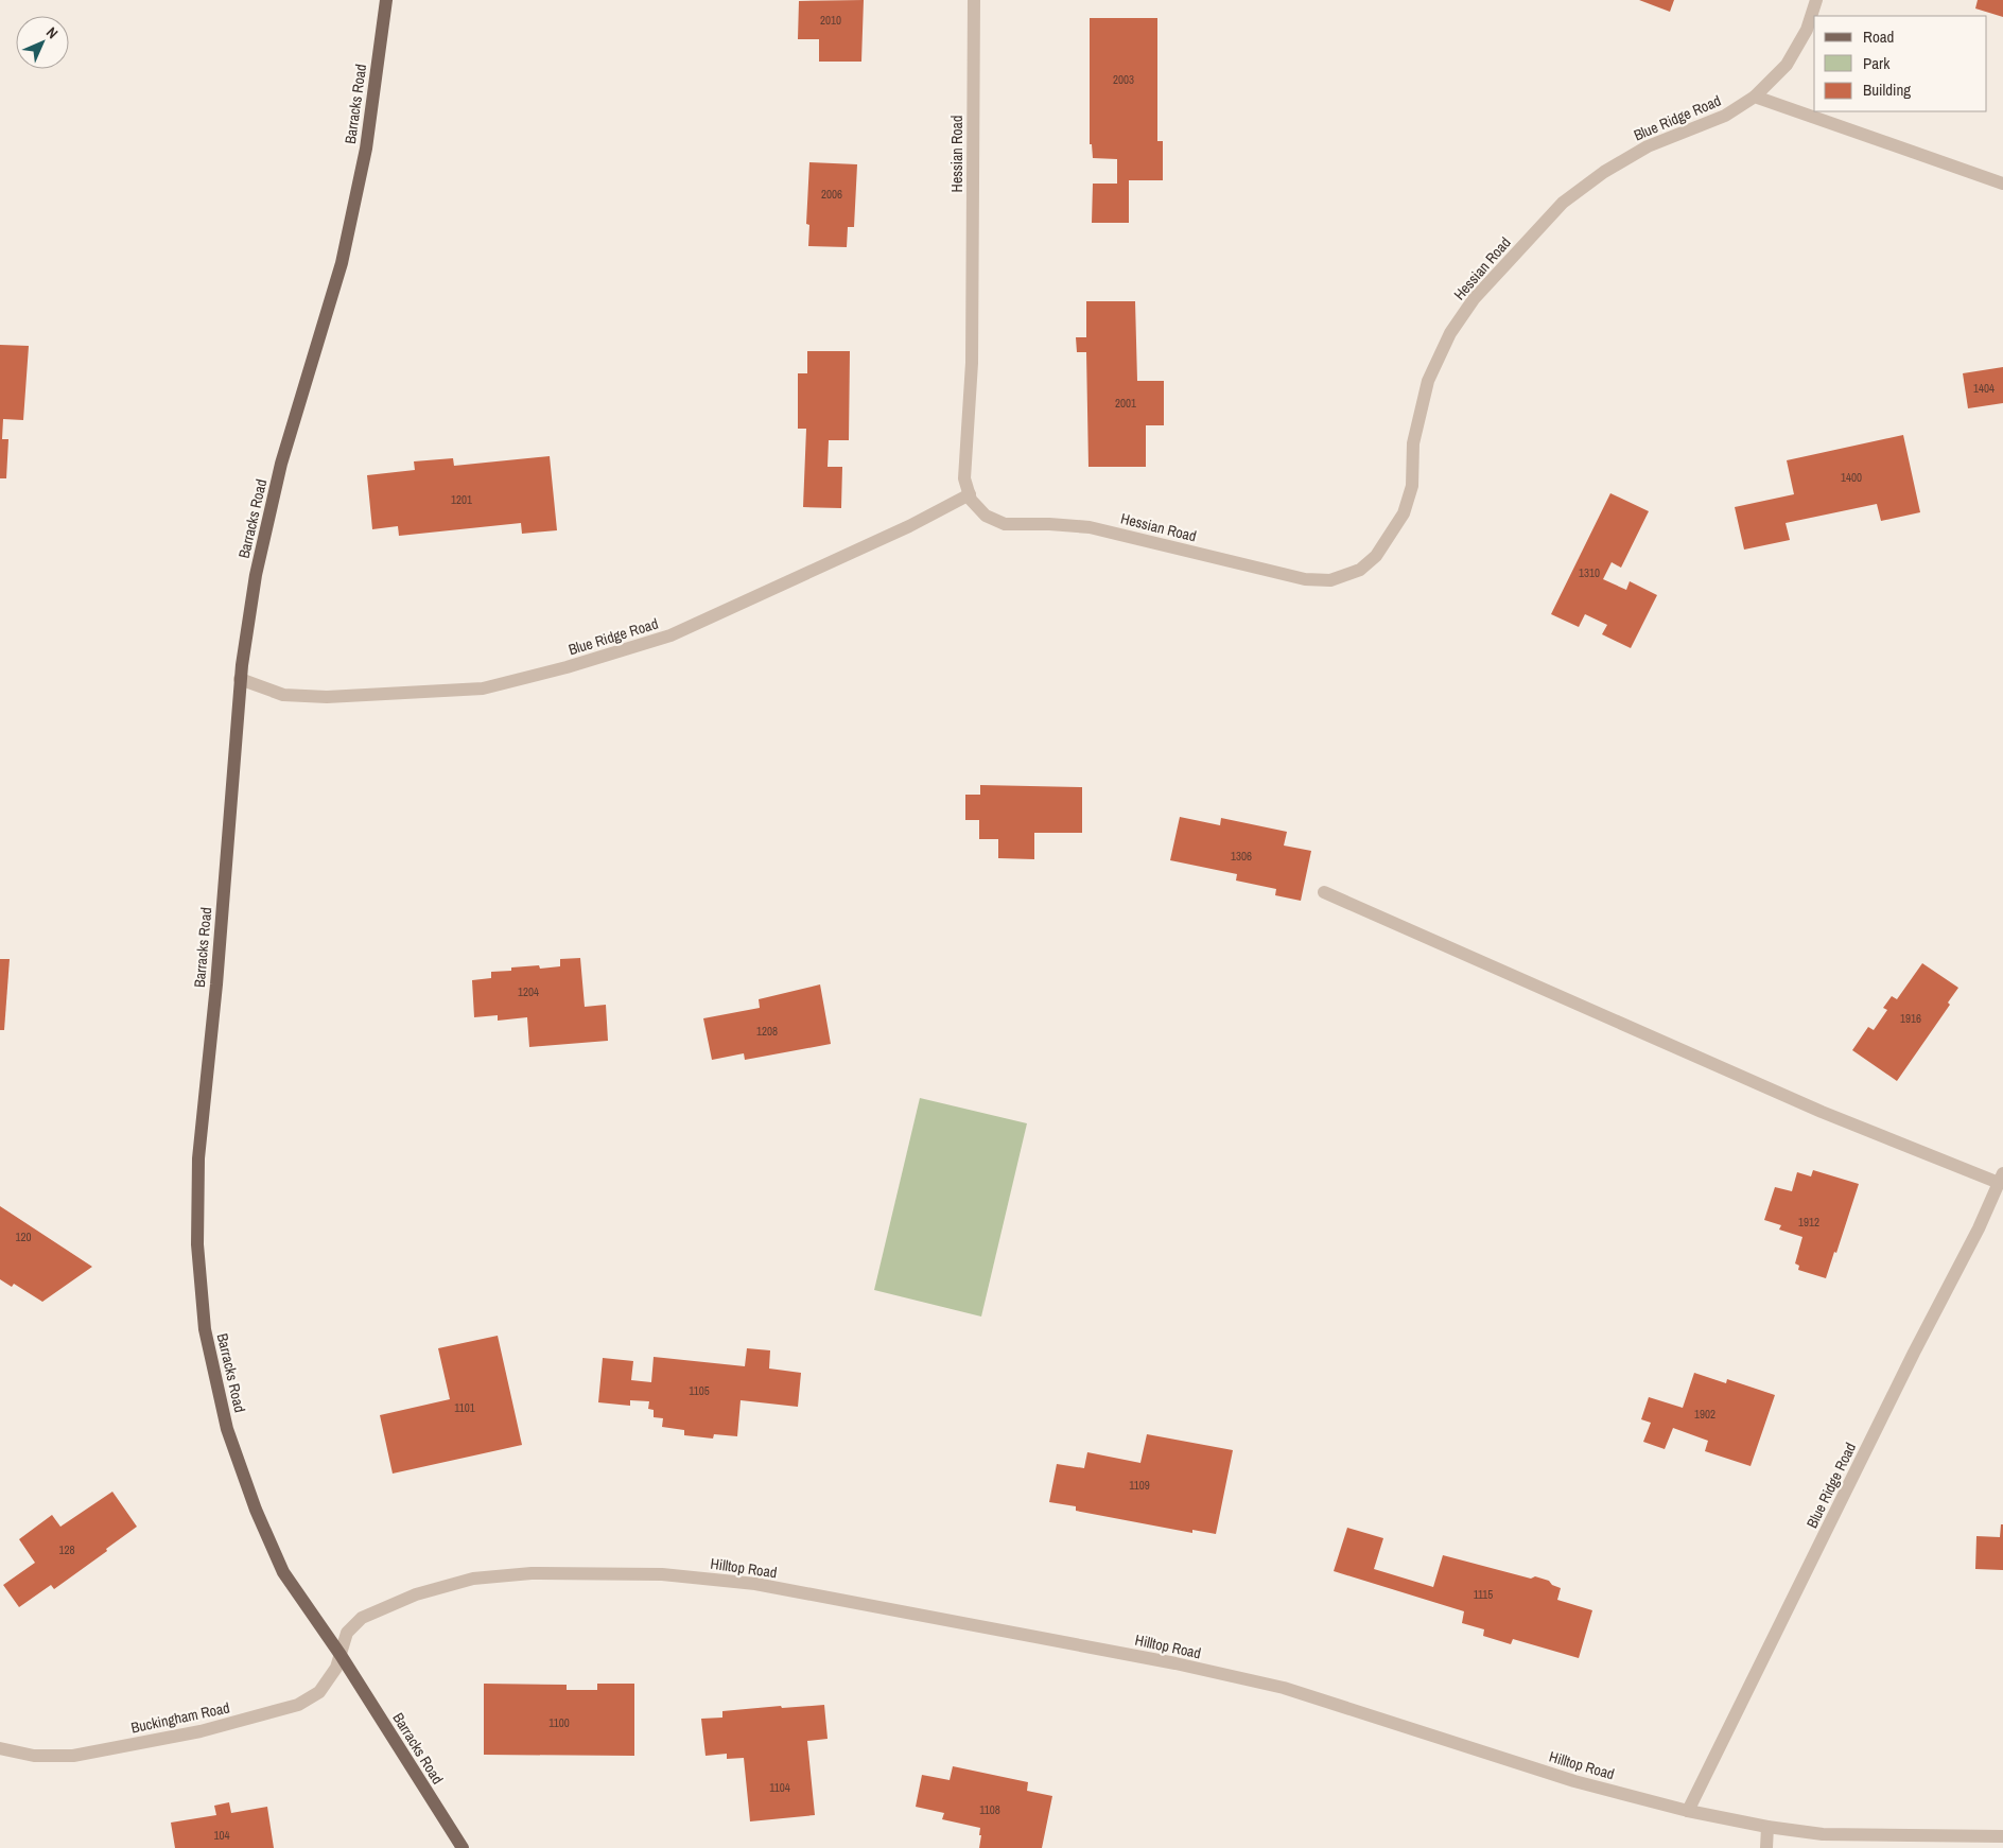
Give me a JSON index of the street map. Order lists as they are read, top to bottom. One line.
{"streets":{"main road":["Barracks Road"],"street":["Blue Ridge Road","Hessian Road","Hilltop Road","Buckingham Road"]},"crossings":[["Barracks Road","Blue Ridge Road"],["Barracks Road","Hilltop Road"],["Barracks Road","Buckingham Road"],["Blue Ridge Road","Hessian Road"],["Blue Ridge Road","Hilltop Road"],["Hilltop Road","Buckingham Road"]],"house_numbers":["2010","2003","2006","1404","2001","1400","1201","1310","1306","1204","1916","1208","1912","120","1105","1101","1902","1109","128","1115","1100","1104","1108","104"],"legend":["Road","Park","Building"],"north":"top right"}
